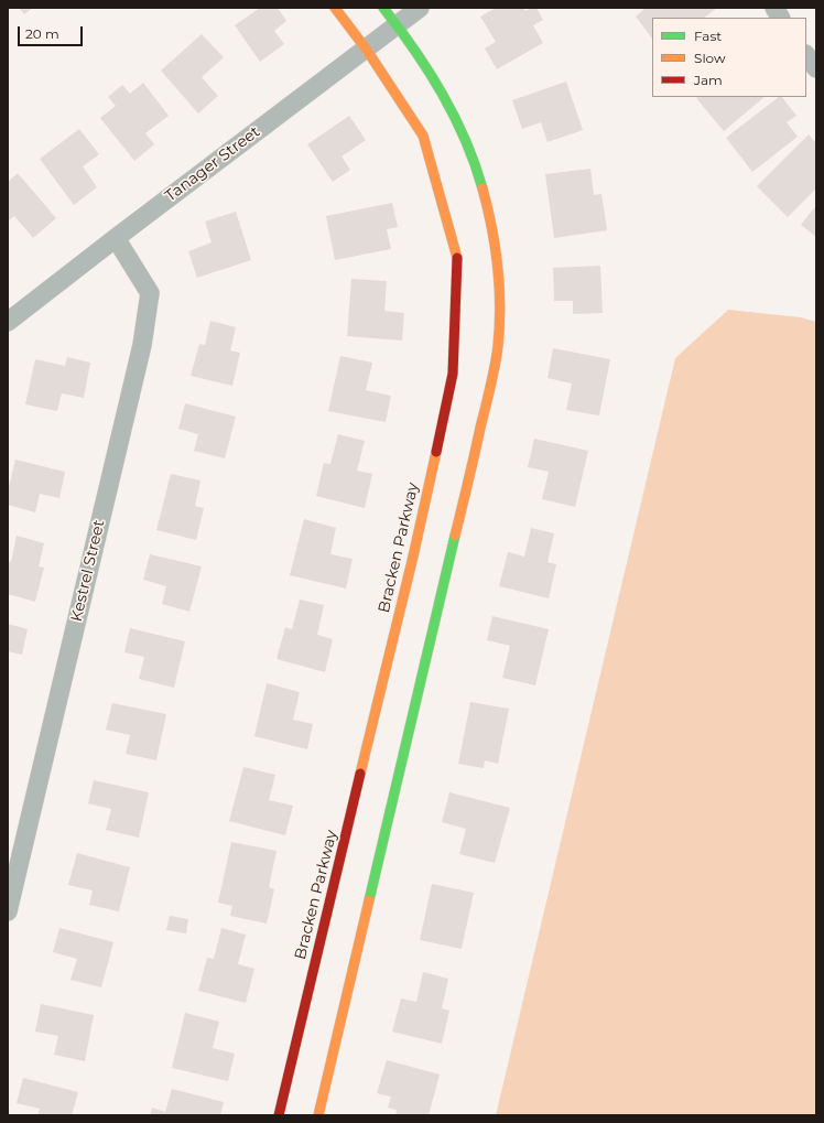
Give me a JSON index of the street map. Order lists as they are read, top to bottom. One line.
{"streets":{"street":["Tanager Street","Bracken Parkway","Kestrel Street"]},"crossings":[["Tanager Street","Bracken Parkway"],["Tanager Street","Kestrel Street"]],"legend":["Fast","Slow","Jam"],"scale_bar":"20 m"}
